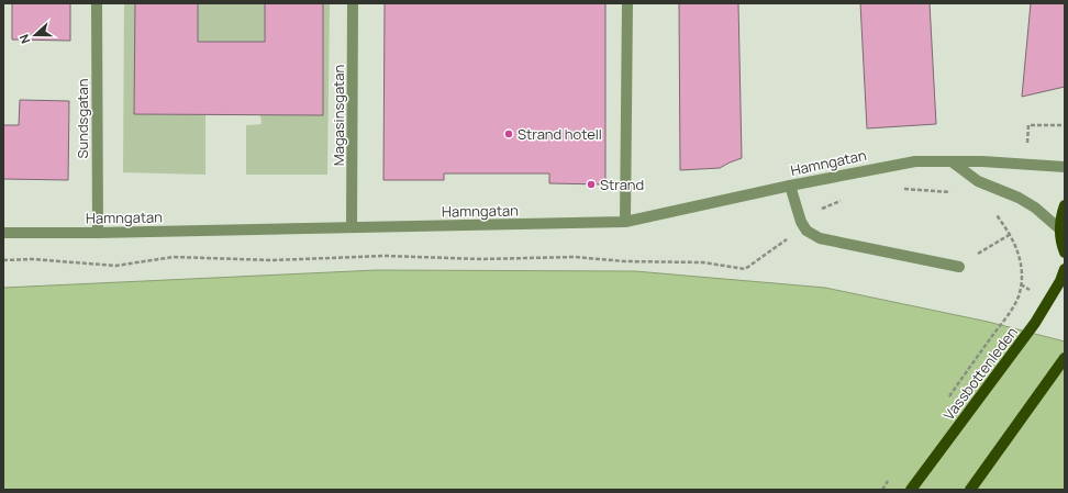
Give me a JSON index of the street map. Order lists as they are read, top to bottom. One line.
{"streets":{"main road":["Vassbottenleden"],"street":["Magasinsgatan","Sundsgatan","Hamngatan"]},"crossings":[["Magasinsgatan","Hamngatan"],["Sundsgatan","Hamngatan"]],"places":["Strand hotell","Strand"],"north":"left"}
